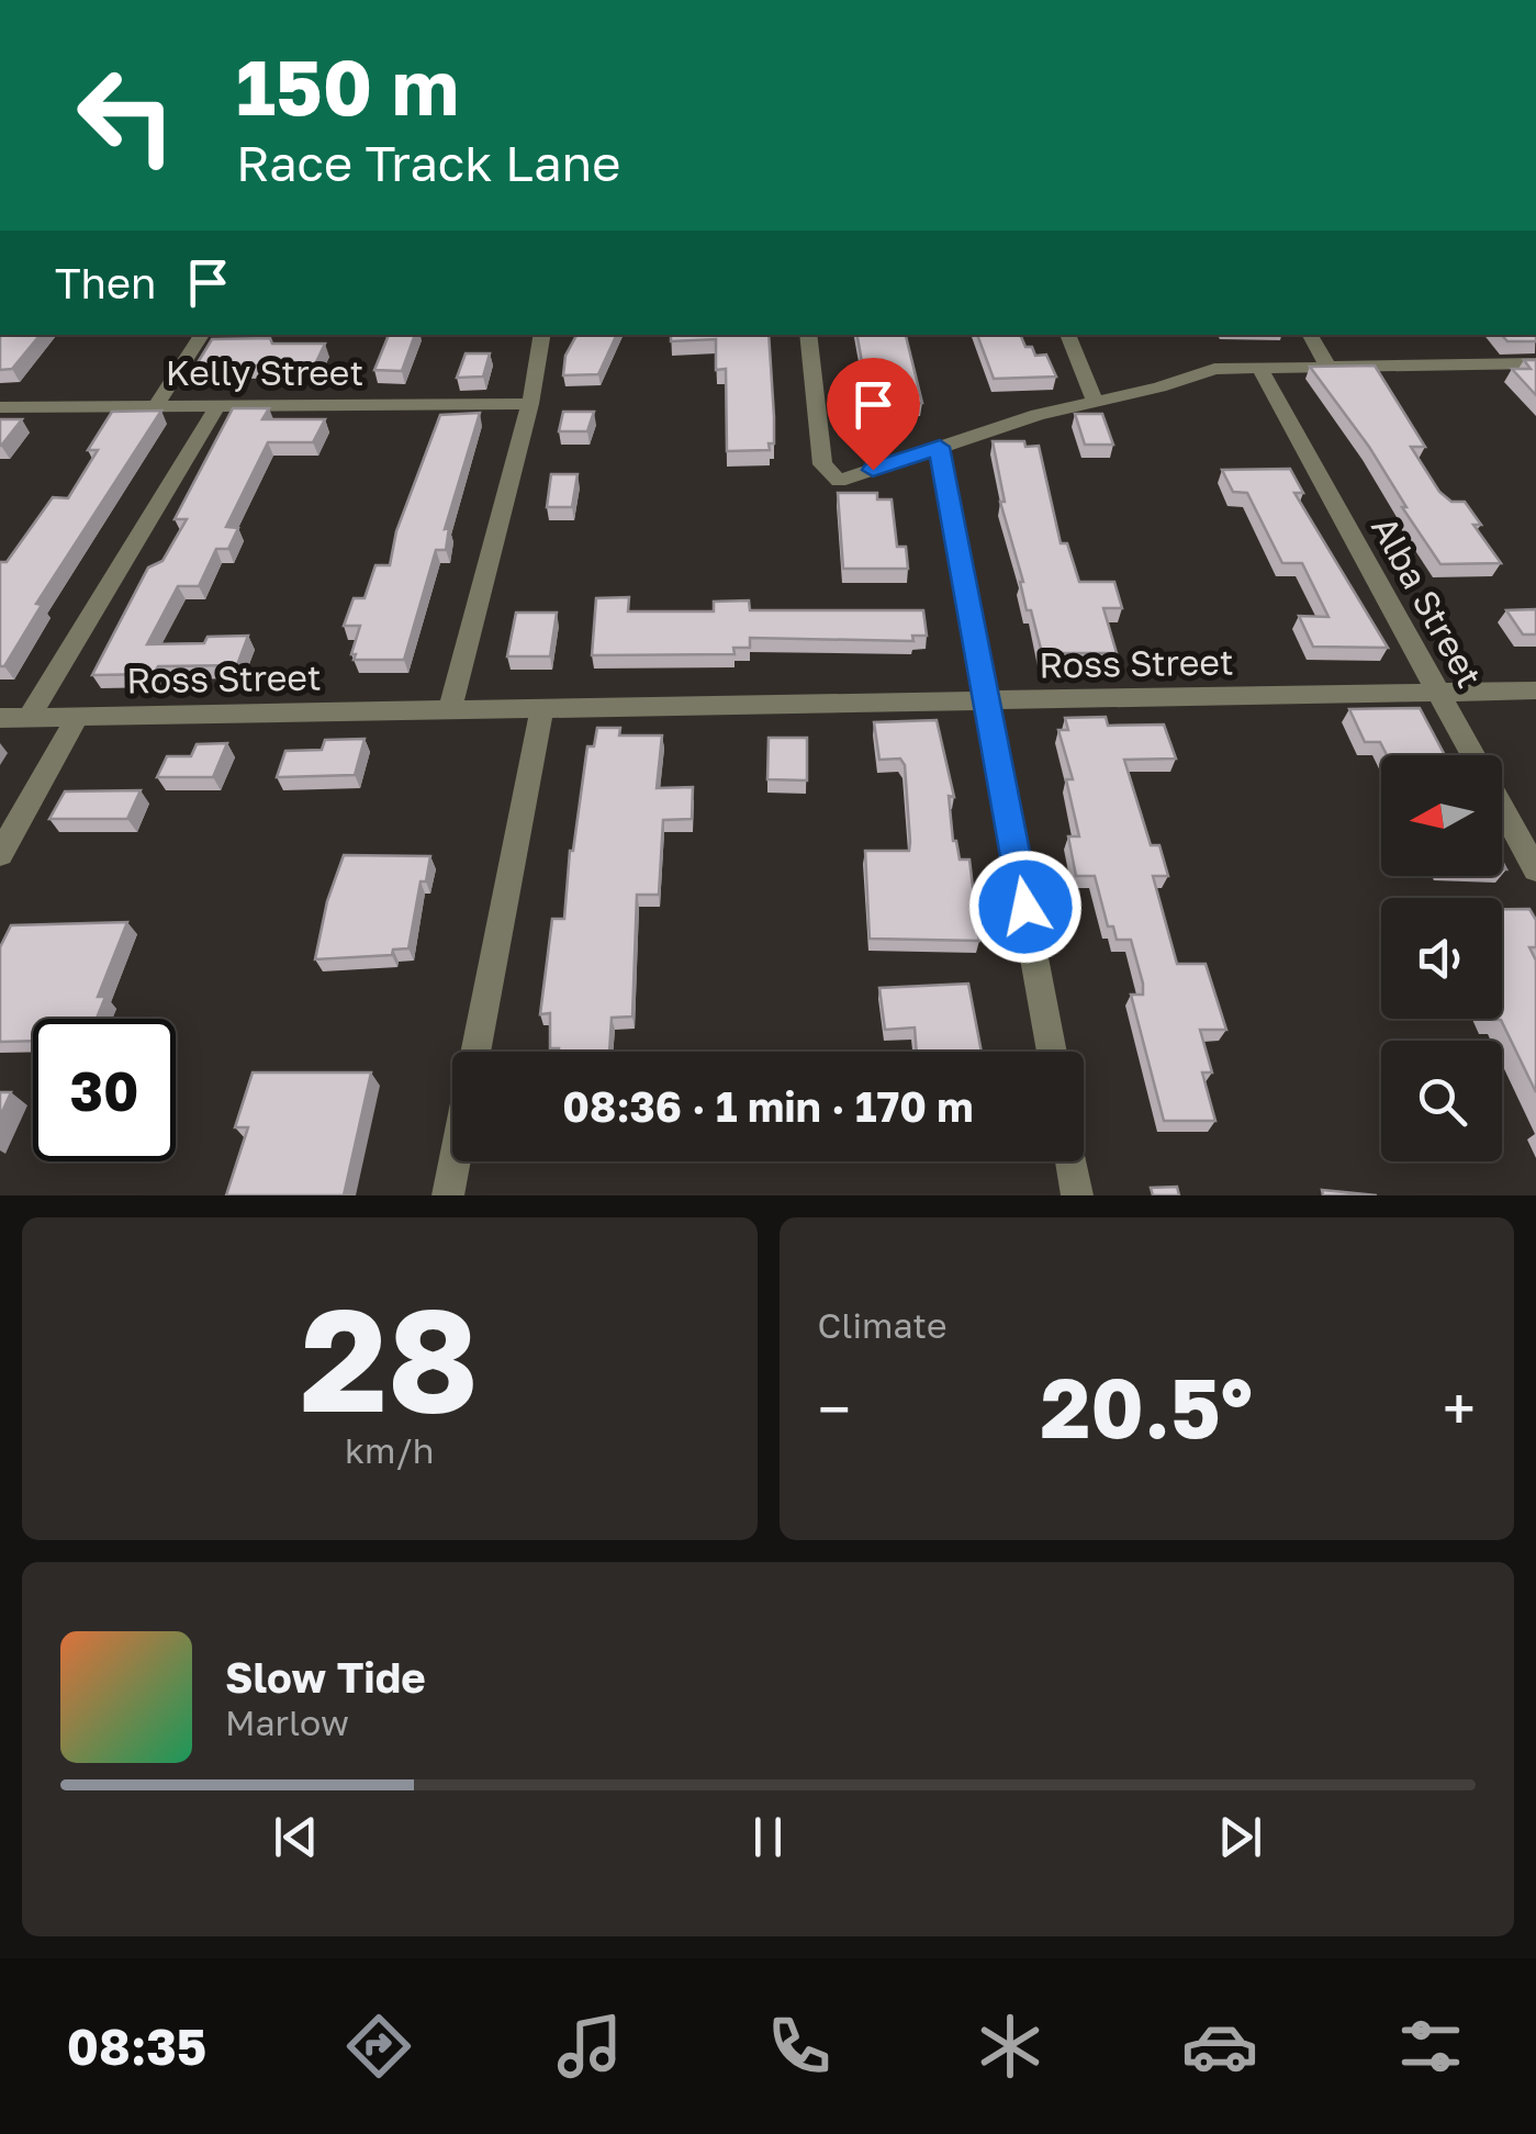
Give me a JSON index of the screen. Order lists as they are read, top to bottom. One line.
{"streets":{"street":["Kelly Street","Alba Street","Ross Street"]},"crossings":[["Alba Street","Ross Street"]],"north":"left","page":{"turn":["150 m","Race Track Lane"],"then":"Then","limit":"30","trip":"08:36 · 1 min · 170 m","tile":[["28","km/h"],"Climate"],"heat":["−","20.5°","+"],"song":["Slow Tide","Marlow"],"tabs":"08:35"}}
